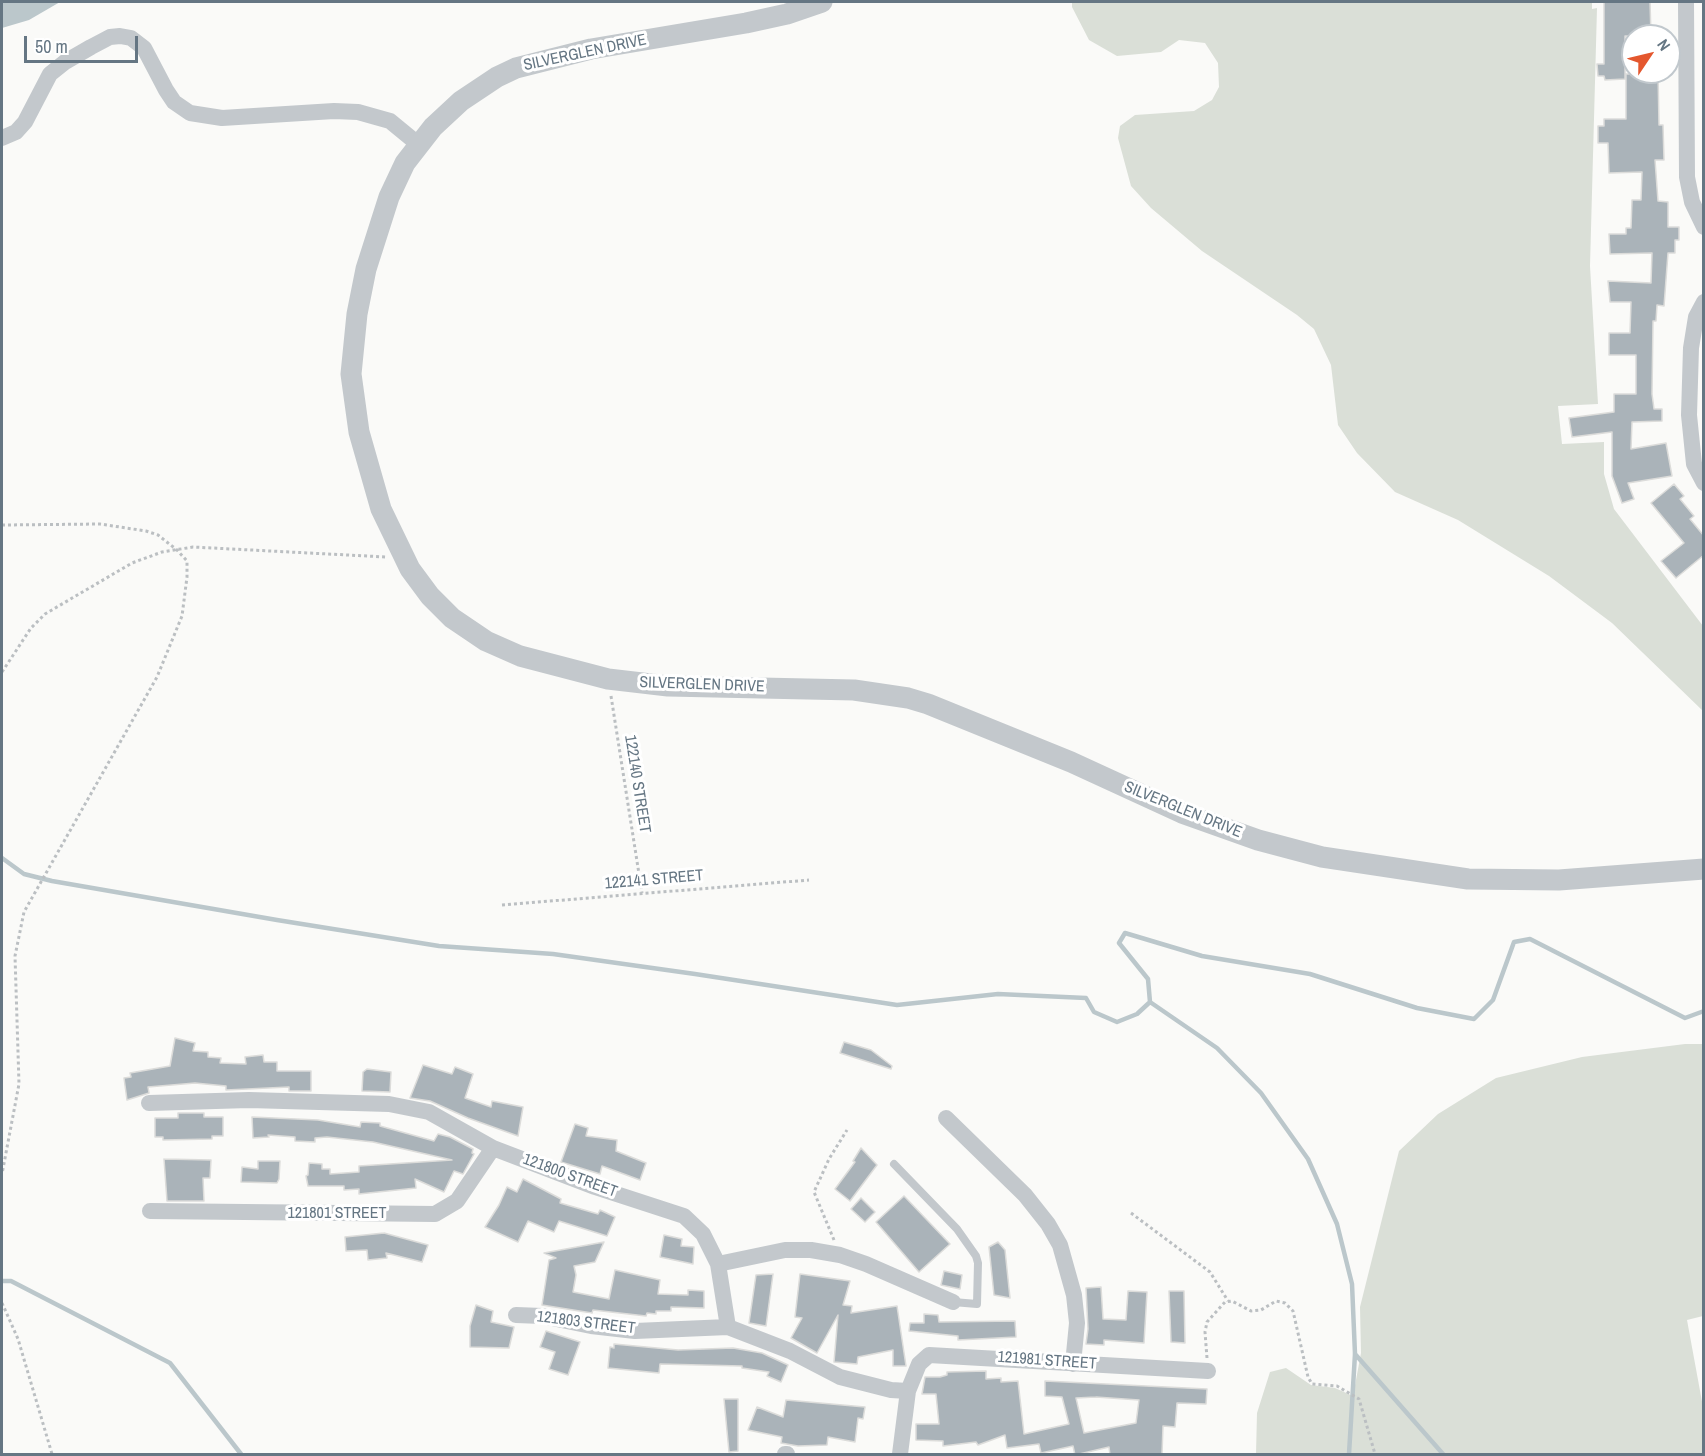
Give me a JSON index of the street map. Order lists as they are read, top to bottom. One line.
{"streets":{"street":["SILVERGLEN DRIVE","121800 STREET","121801 STREET","121803 STREET","121981 STREET"],"path":["122140 STREET","122141 STREET"]},"crossings":[["SILVERGLEN DRIVE","122140 STREET"],["122140 STREET","122141 STREET"],["121800 STREET","121801 STREET"],["121800 STREET","121803 STREET"]],"scale_bar":"50 m","north":"top right"}
